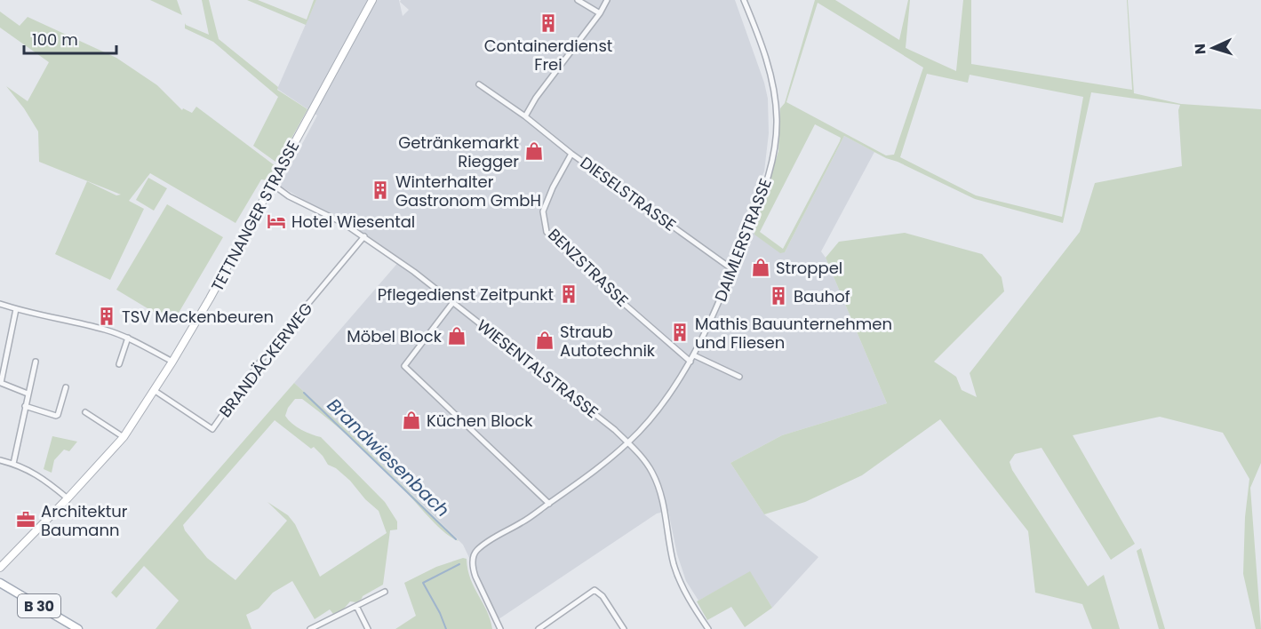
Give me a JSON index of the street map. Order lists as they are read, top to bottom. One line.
{"streets":{"main road":["TETTNANGER STRASSE","B 30"],"street":["DIESELSTRASSE","DAIMLERSTRASSE","BENZSTRASSE","BRANDÄCKERWEG","WIESENTALSTRASSE"]},"crossings":[["DIESELSTRASSE","DAIMLERSTRASSE"],["DIESELSTRASSE","BENZSTRASSE"],["TETTNANGER STRASSE","BRANDÄCKERWEG"],["TETTNANGER STRASSE","WIESENTALSTRASSE"],["DAIMLERSTRASSE","BENZSTRASSE"],["DAIMLERSTRASSE","WIESENTALSTRASSE"],["BRANDÄCKERWEG","WIESENTALSTRASSE"]],"water":["Brandwiesenbach"],"places":{"building":["Containerdienst Frei","Winterhalter Gastronom GmbH","Pflegedienst Zeitpunkt","Bauhof","TSV Meckenbeuren","Mathis Bauunternehmen und Fliesen"],"shop":["Getränkemarkt Riegger","Stroppel","Möbel Block","Straub Autotechnik","Küchen Block"],"hotel":["Hotel Wiesental"],"office":["Architektur Baumann"]},"scale_bar":"100 m","north":"left"}
